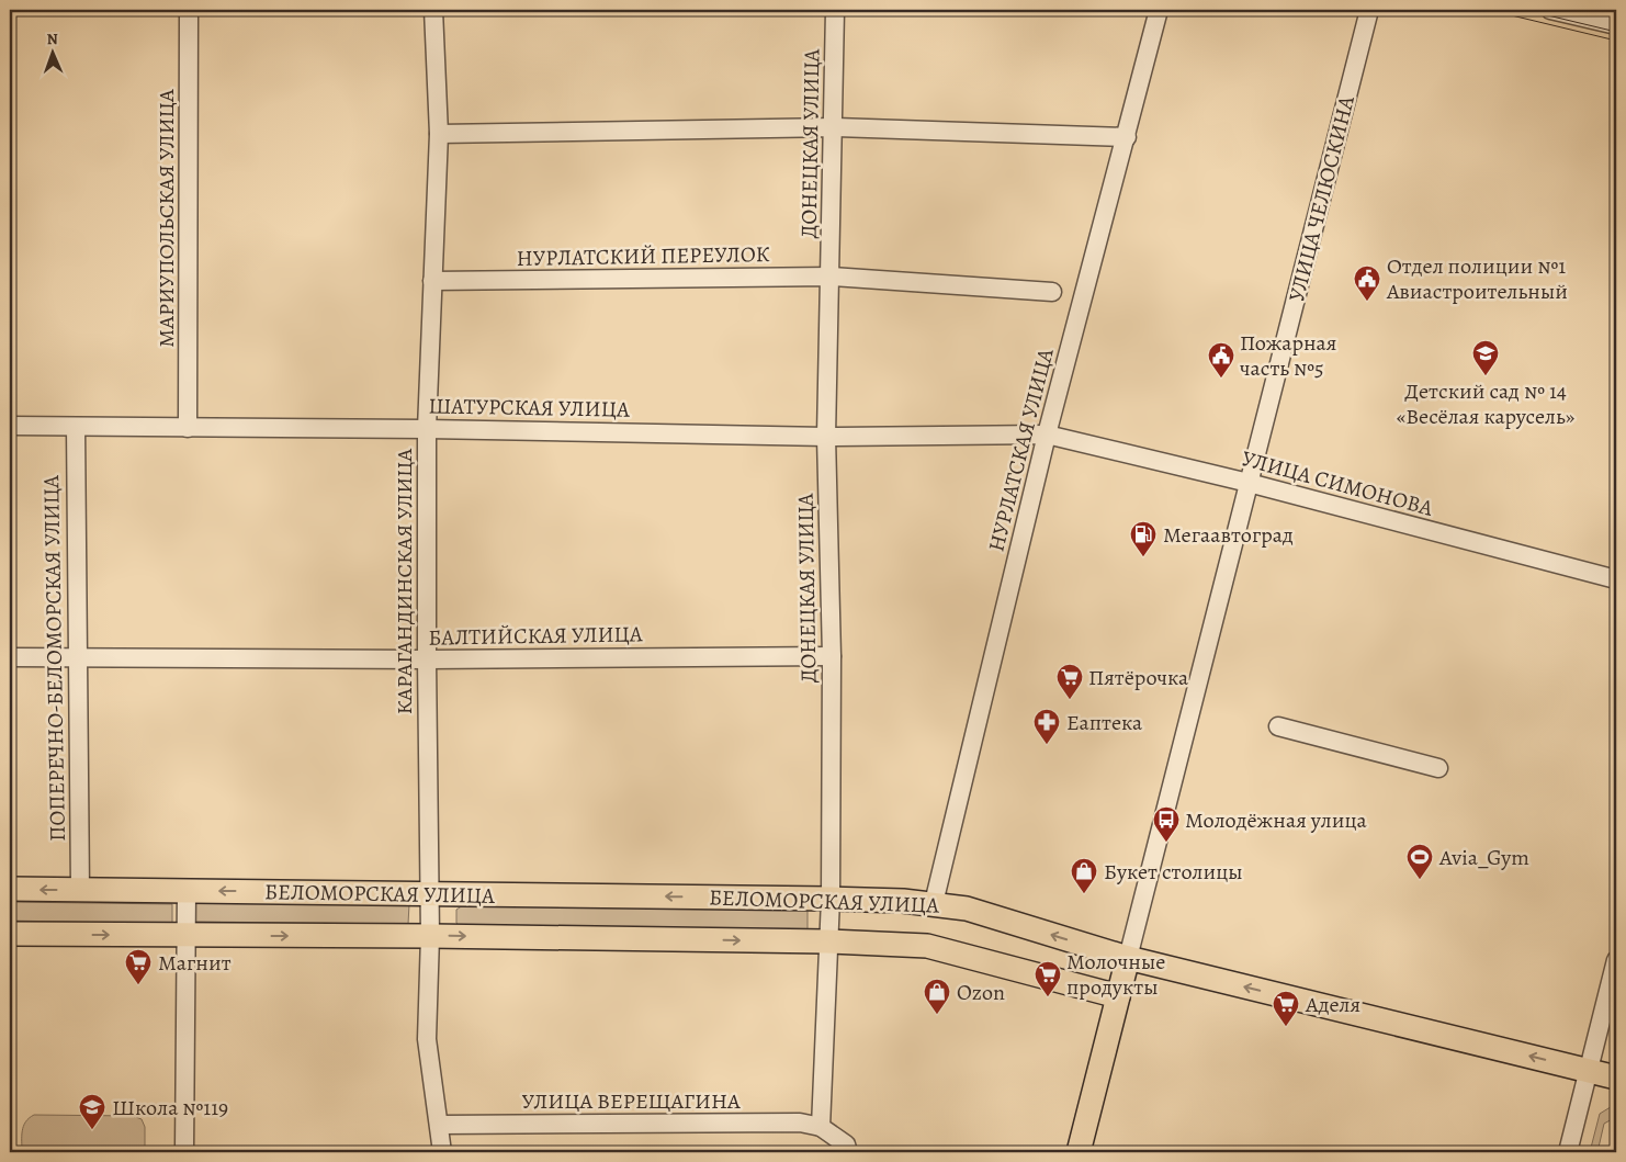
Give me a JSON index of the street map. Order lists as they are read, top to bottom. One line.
{"streets":{"main road":["УЛИЦА ЧЕЛЮСКИНА","БЕЛОМОРСКАЯ УЛИЦА"],"street":["ДОНЕЦКАЯ УЛИЦА","МАРИУПОЛЬСКАЯ УЛИЦА","НУРЛАТСКИЙ ПЕРЕУЛОК","ШАТУРСКАЯ УЛИЦА","НУРЛАТСКАЯ УЛИЦА","УЛИЦА СИМОНОВА","КАРАГАНДИНСКАЯ УЛИЦА","БАЛТИЙСКАЯ УЛИЦА","ПОПЕРЕЧНО-БЕЛОМОРСКАЯ УЛИЦА","УЛИЦА ВЕРЕЩАГИНА"]},"crossings":[["ДОНЕЦКАЯ УЛИЦА","НУРЛАТСКИЙ ПЕРЕУЛОК"],["ДОНЕЦКАЯ УЛИЦА","ШАТУРСКАЯ УЛИЦА"],["ДОНЕЦКАЯ УЛИЦА","БАЛТИЙСКАЯ УЛИЦА"],["ДОНЕЦКАЯ УЛИЦА","БЕЛОМОРСКАЯ УЛИЦА"],["ДОНЕЦКАЯ УЛИЦА","УЛИЦА ВЕРЕЩАГИНА"],["УЛИЦА ЧЕЛЮСКИНА","УЛИЦА СИМОНОВА"],["УЛИЦА ЧЕЛЮСКИНА","БЕЛОМОРСКАЯ УЛИЦА"],["МАРИУПОЛЬСКАЯ УЛИЦА","ШАТУРСКАЯ УЛИЦА"],["НУРЛАТСКИЙ ПЕРЕУЛОК","КАРАГАНДИНСКАЯ УЛИЦА"],["ШАТУРСКАЯ УЛИЦА","НУРЛАТСКАЯ УЛИЦА"],["ШАТУРСКАЯ УЛИЦА","УЛИЦА СИМОНОВА"],["ШАТУРСКАЯ УЛИЦА","КАРАГАНДИНСКАЯ УЛИЦА"],["ШАТУРСКАЯ УЛИЦА","ПОПЕРЕЧНО-БЕЛОМОРСКАЯ УЛИЦА"],["НУРЛАТСКАЯ УЛИЦА","УЛИЦА СИМОНОВА"],["НУРЛАТСКАЯ УЛИЦА","БЕЛОМОРСКАЯ УЛИЦА"],["КАРАГАНДИНСКАЯ УЛИЦА","БАЛТИЙСКАЯ УЛИЦА"],["КАРАГАНДИНСКАЯ УЛИЦА","БЕЛОМОРСКАЯ УЛИЦА"],["КАРАГАНДИНСКАЯ УЛИЦА","УЛИЦА ВЕРЕЩАГИНА"],["БАЛТИЙСКАЯ УЛИЦА","ПОПЕРЕЧНО-БЕЛОМОРСКАЯ УЛИЦА"],["ПОПЕРЕЧНО-БЕЛОМОРСКАЯ УЛИЦА","БЕЛОМОРСКАЯ УЛИЦА"]],"places":{"public building":["Отдел полиции №1 Авиастроительный","Пожарная часть №5"],"school or university":["Детский сад № 14 «Весёлая карусель»","Школа №119"],"fuel station":["Мегаавтоград"],"supermarket":["Пятёрочка","Магнит","Молочные продукты","Аделя"],"pharmacy":["Еаптека"],"bus stop":["Молодёжная улица"],"sports":["Avia_Gym"],"shop":["Букет столицы","Ozon"]},"north":"top"}
